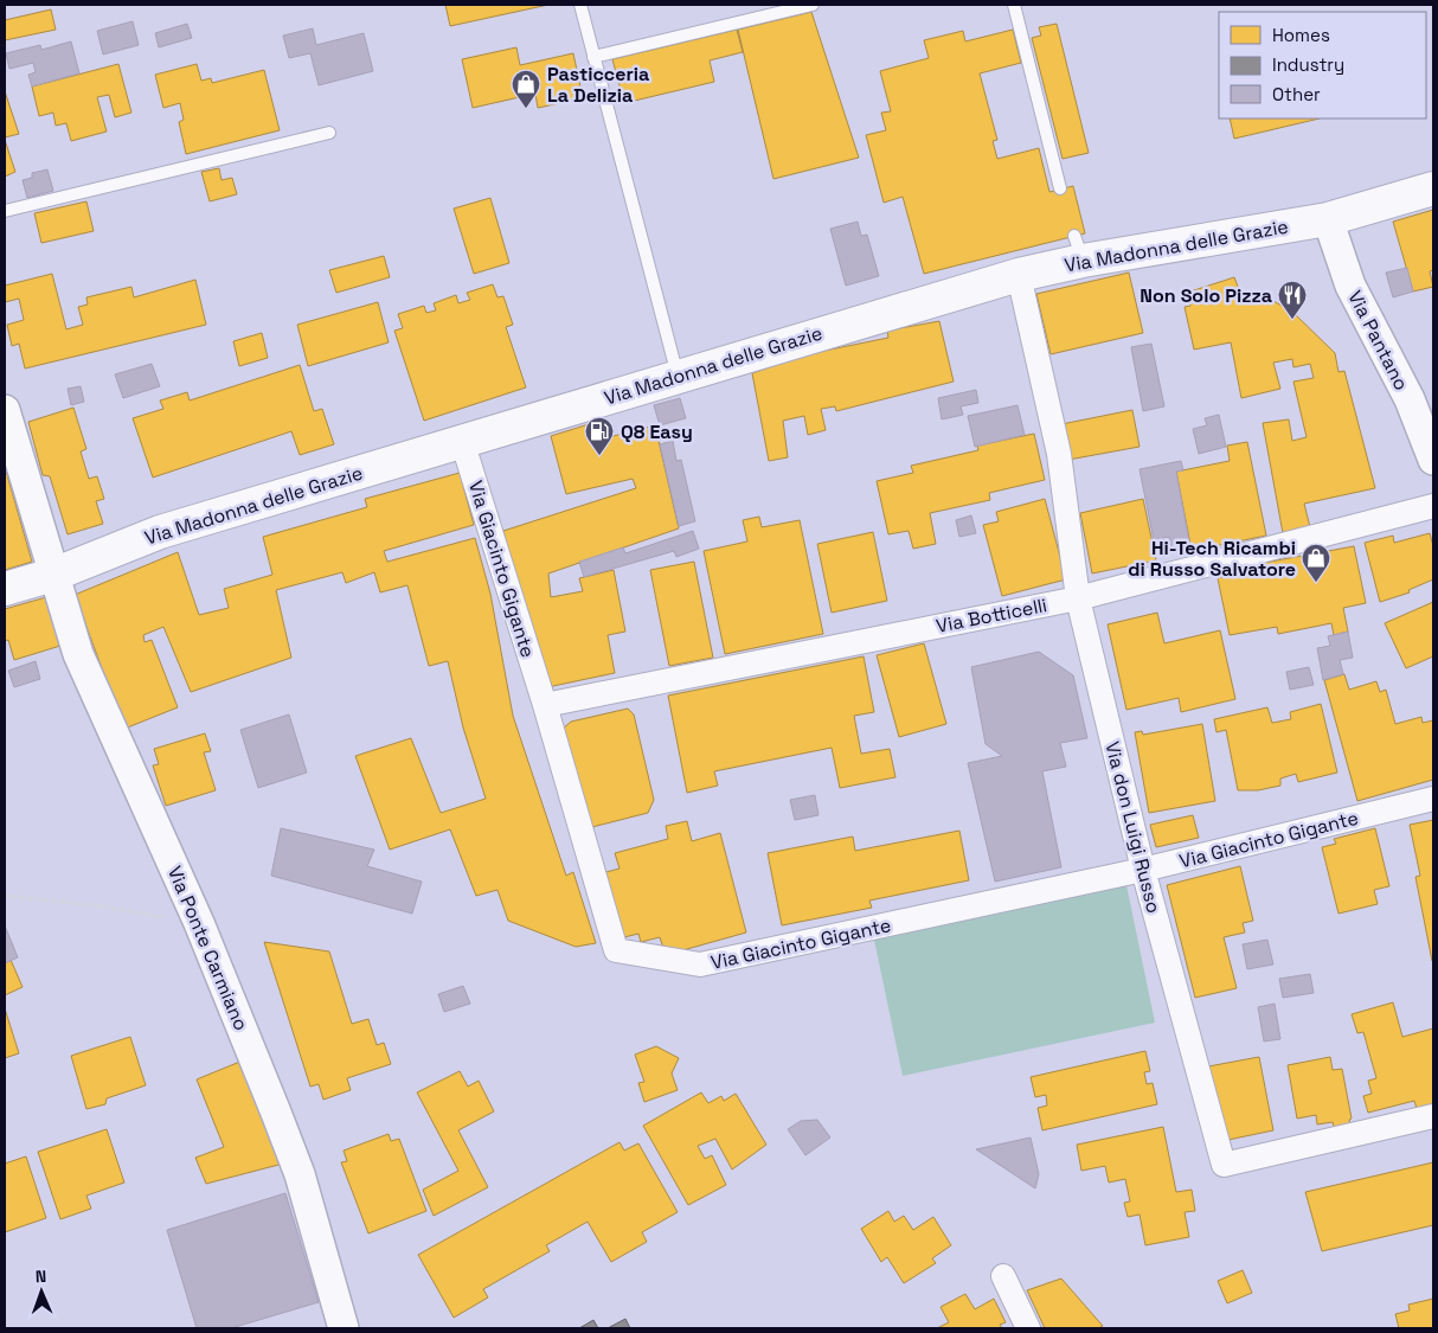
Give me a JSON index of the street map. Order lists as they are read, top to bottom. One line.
{"streets":{"main road":["Via Madonna delle Grazie"],"street":["Via Pantano","Via Giacinto Gigante","Via Botticelli","Via don Luigi Russo","Via Ponte Carmiano"]},"crossings":[["Via Madonna delle Grazie","Via Pantano"],["Via Madonna delle Grazie","Via Giacinto Gigante"],["Via Madonna delle Grazie","Via don Luigi Russo"],["Via Madonna delle Grazie","Via Ponte Carmiano"],["Via Giacinto Gigante","Via Botticelli"],["Via Giacinto Gigante","Via don Luigi Russo"],["Via Botticelli","Via don Luigi Russo"]],"places":{"shop":["Pasticceria La Delizia","Hi-Tech Ricambi di Russo Salvatore"],"restaurant":["Non Solo Pizza"],"fuel station":["Q8 Easy"]},"legend":["Homes","Industry","Other"],"north":"top"}
